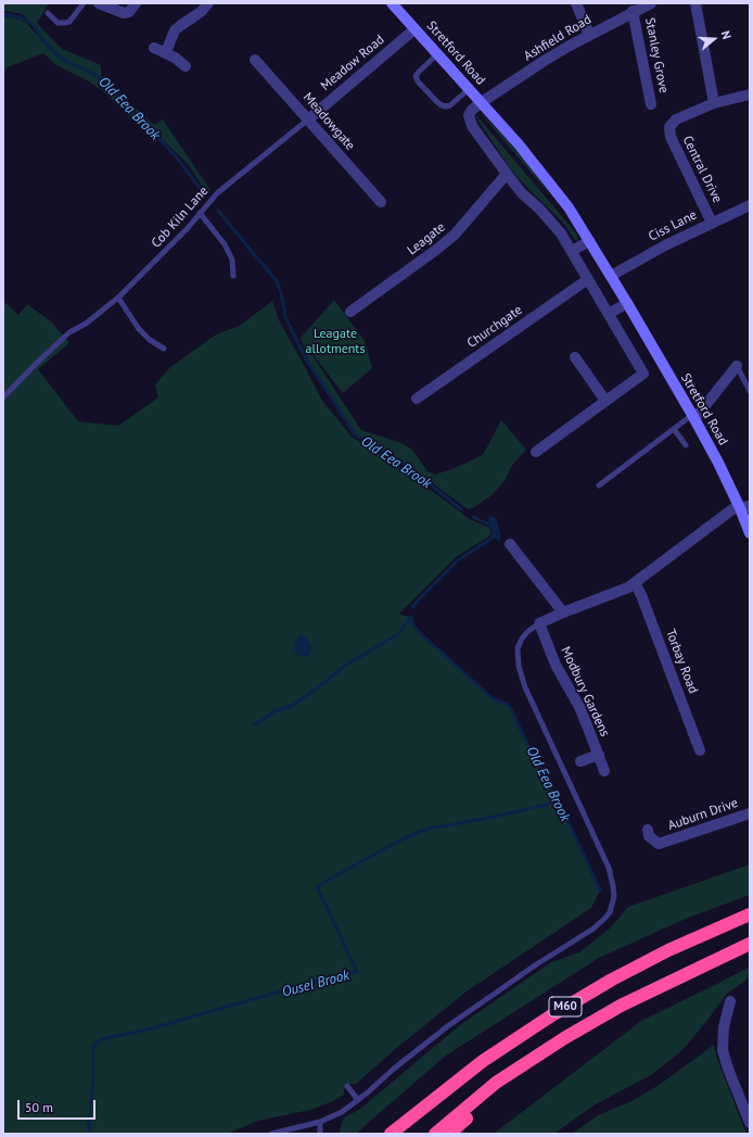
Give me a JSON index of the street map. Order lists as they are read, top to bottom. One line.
{"streets":{"highway":["M60"],"main road":["Stretford Road"],"street":["Ashfield Road","Stanley Grove","Meadow Road","Meadowgate","Central Drive","Ciss Lane","Leagate","Churchgate","Torbay Road","Modbury Gardens","Auburn Drive"],"lane":["Cob Kiln Lane"]},"crossings":[["Ashfield Road","Stretford Road"],["Ashfield Road","Stanley Grove"],["Stretford Road","Meadow Road"],["Stretford Road","Ciss Lane"],["Stretford Road","Leagate"],["Stretford Road","Churchgate"],["Meadow Road","Meadowgate"],["Meadow Road","Cob Kiln Lane"],["Meadowgate","Cob Kiln Lane"],["Central Drive","Ciss Lane"]],"water":["Old Eea Brook","Ousel Brook"],"parks":["Leagate allotments"],"scale_bar":"50 m","north":"right"}
